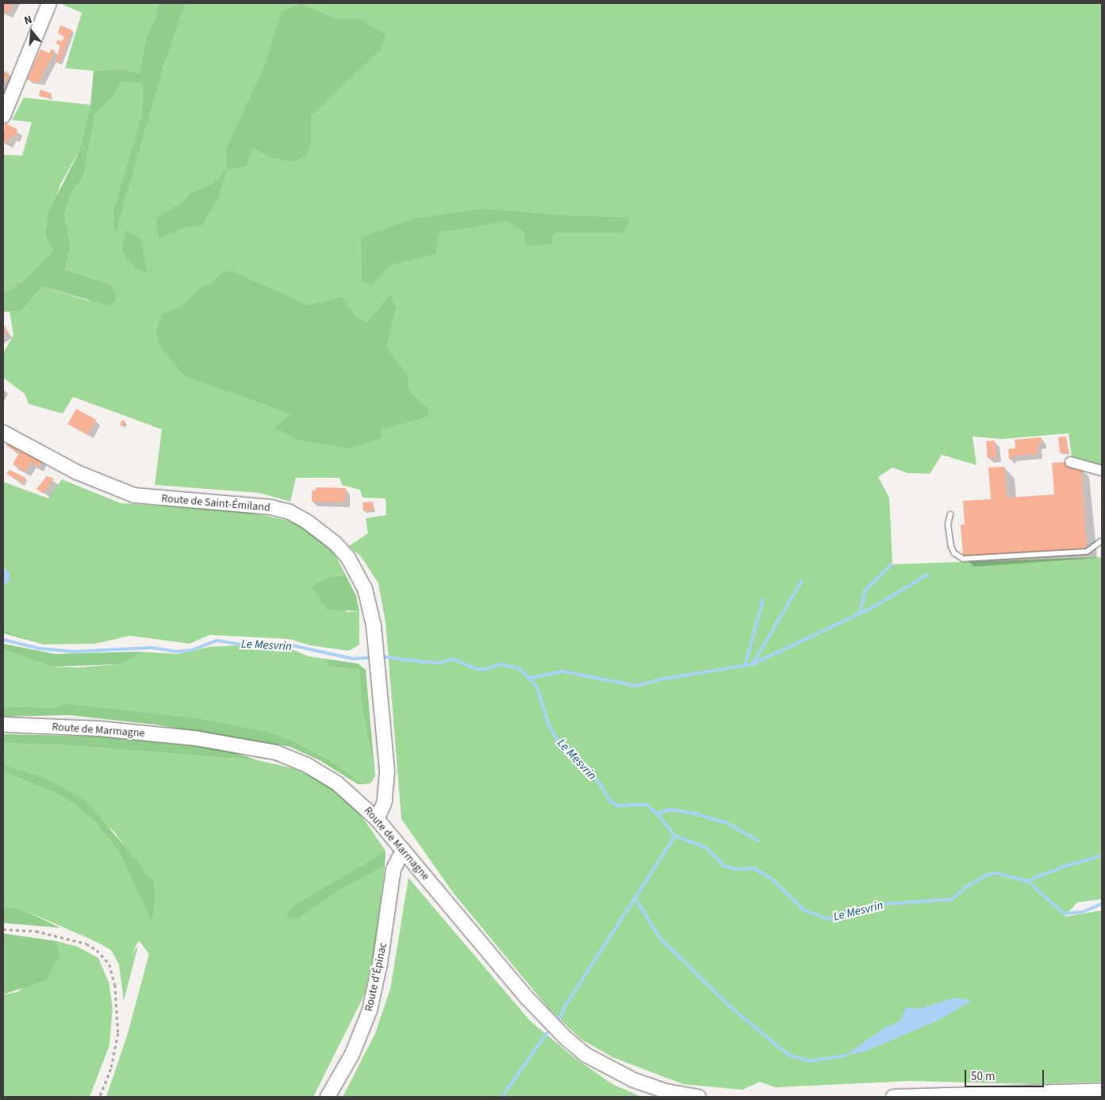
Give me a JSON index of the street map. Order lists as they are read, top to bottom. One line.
{"streets":{"main road":["Route de Saint-Émiland","Route de Marmagne","Route d'Épinac"]},"crossings":[["Route de Saint-Émiland","Route de Marmagne"],["Route de Marmagne","Route d'Épinac"]],"water":["Le Mesvrin"],"scale_bar":"50 m","north":"top"}
